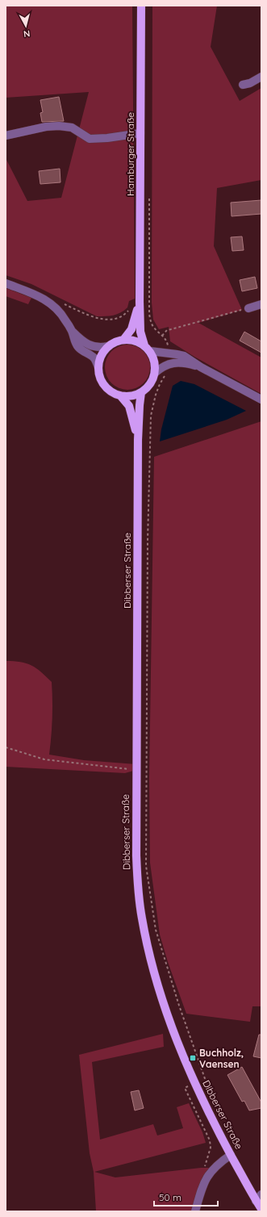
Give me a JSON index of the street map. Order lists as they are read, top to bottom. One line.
{"streets":{"main road":["Hamburger Straße","Dibberser Straße"]},"crossings":[["Hamburger Straße","Dibberser Straße"]],"places":{"transit":["Buchholz, Vaensen"]},"scale_bar":"50 m","north":"bottom"}
